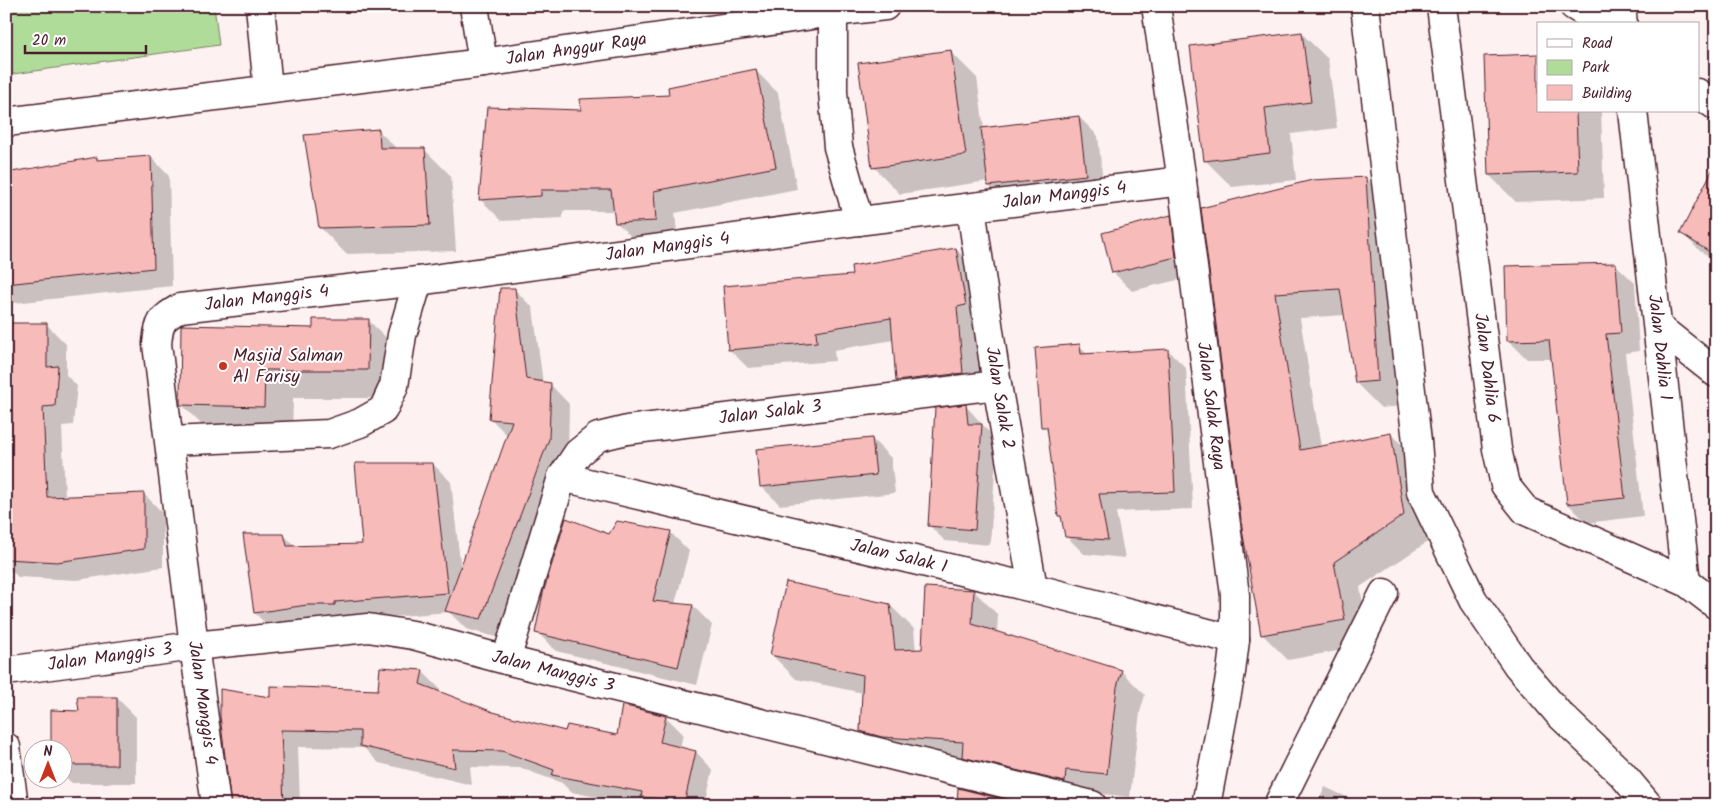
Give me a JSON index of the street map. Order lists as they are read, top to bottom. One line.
{"streets":{"street":["Jalan Anggur Raya","Jalan Manggis 4","Jalan Dahlia 1","Jalan Dahlia 6","Jalan Salak 2","Jalan Salak Raya","Jalan Salak 3","Jalan Salak 1","Jalan Manggis 3"]},"crossings":[["Jalan Manggis 4","Jalan Salak 2"],["Jalan Manggis 4","Jalan Salak Raya"],["Jalan Manggis 4","Jalan Manggis 3"],["Jalan Dahlia 1","Jalan Dahlia 6"],["Jalan Salak 2","Jalan Salak 3"],["Jalan Salak 2","Jalan Salak 1"],["Jalan Salak Raya","Jalan Salak 1"],["Jalan Salak 3","Jalan Salak 1"],["Jalan Salak 3","Jalan Manggis 3"]],"places":["Masjid Salman Al Farisy"],"legend":["Road","Park","Building"],"scale_bar":"20 m","north":"top"}
